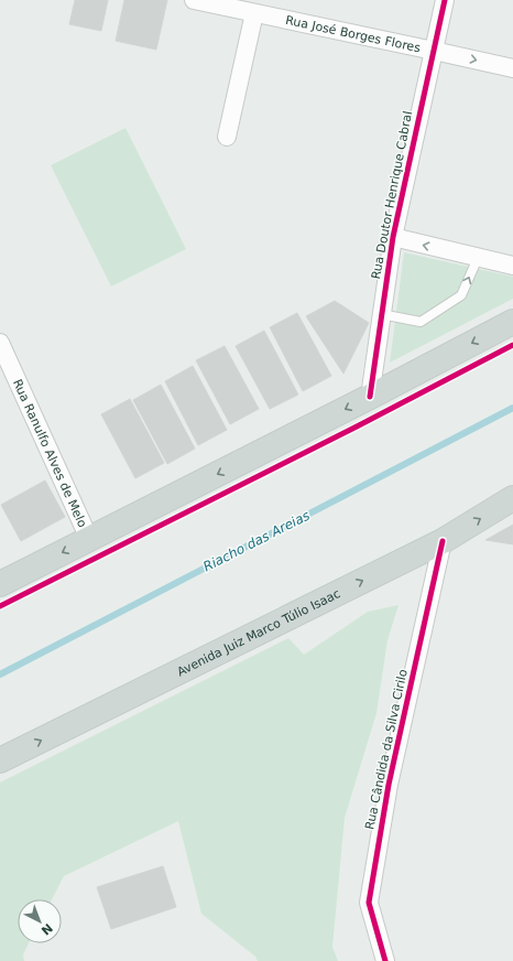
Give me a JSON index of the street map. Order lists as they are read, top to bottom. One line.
{"streets":{"main road":["Avenida Juiz Marco Túlio Isaac"],"street":["Rua José Borges Flores","Rua Doutor Henrique Cabral","Rua Ranulfo Alves de Melo","Rua Cândida da Silva Cirilo"]},"crossings":[["Rua José Borges Flores","Rua Doutor Henrique Cabral"],["Avenida Juiz Marco Túlio Isaac","Rua Cândida da Silva Cirilo"]],"water":["Riacho das Areias"],"north":"bottom right"}
